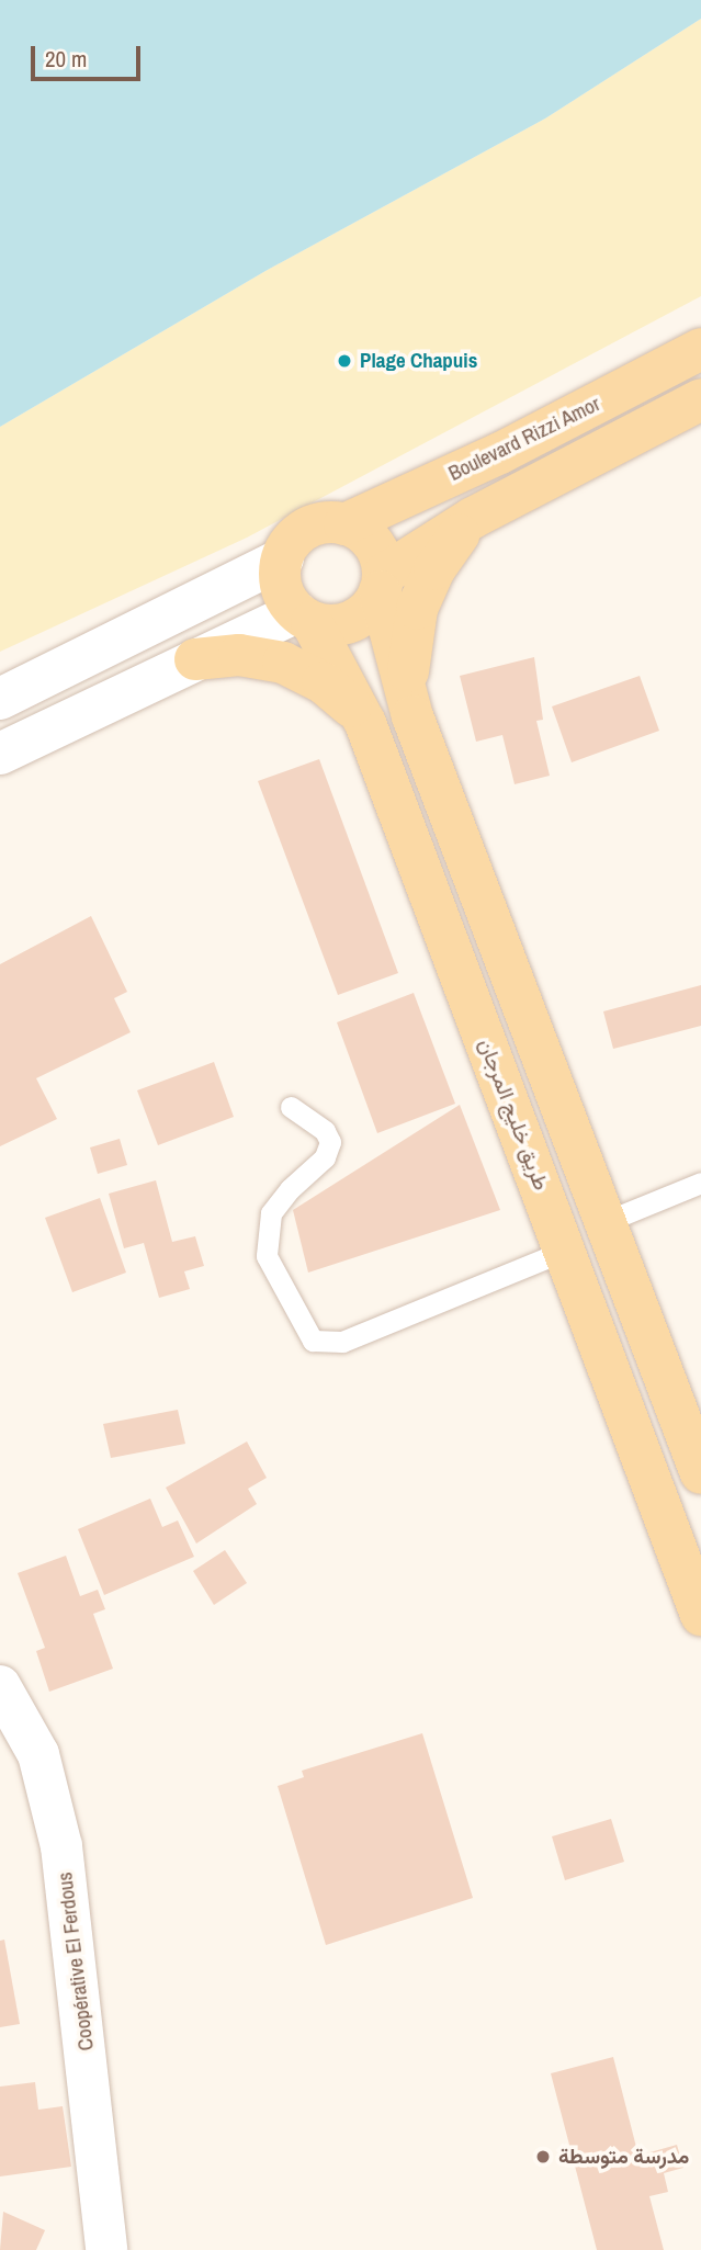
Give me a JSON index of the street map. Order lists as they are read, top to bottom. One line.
{"streets":{"main road":["Boulevard Rizzi Amor","طريق خليج المرجان","Coopérative El Ferdous"]},"crossings":[["Boulevard Rizzi Amor","طريق خليج المرجان"]],"places":["Plage Chapuis","مدرسة متوسطة"],"scale_bar":"20 m"}
